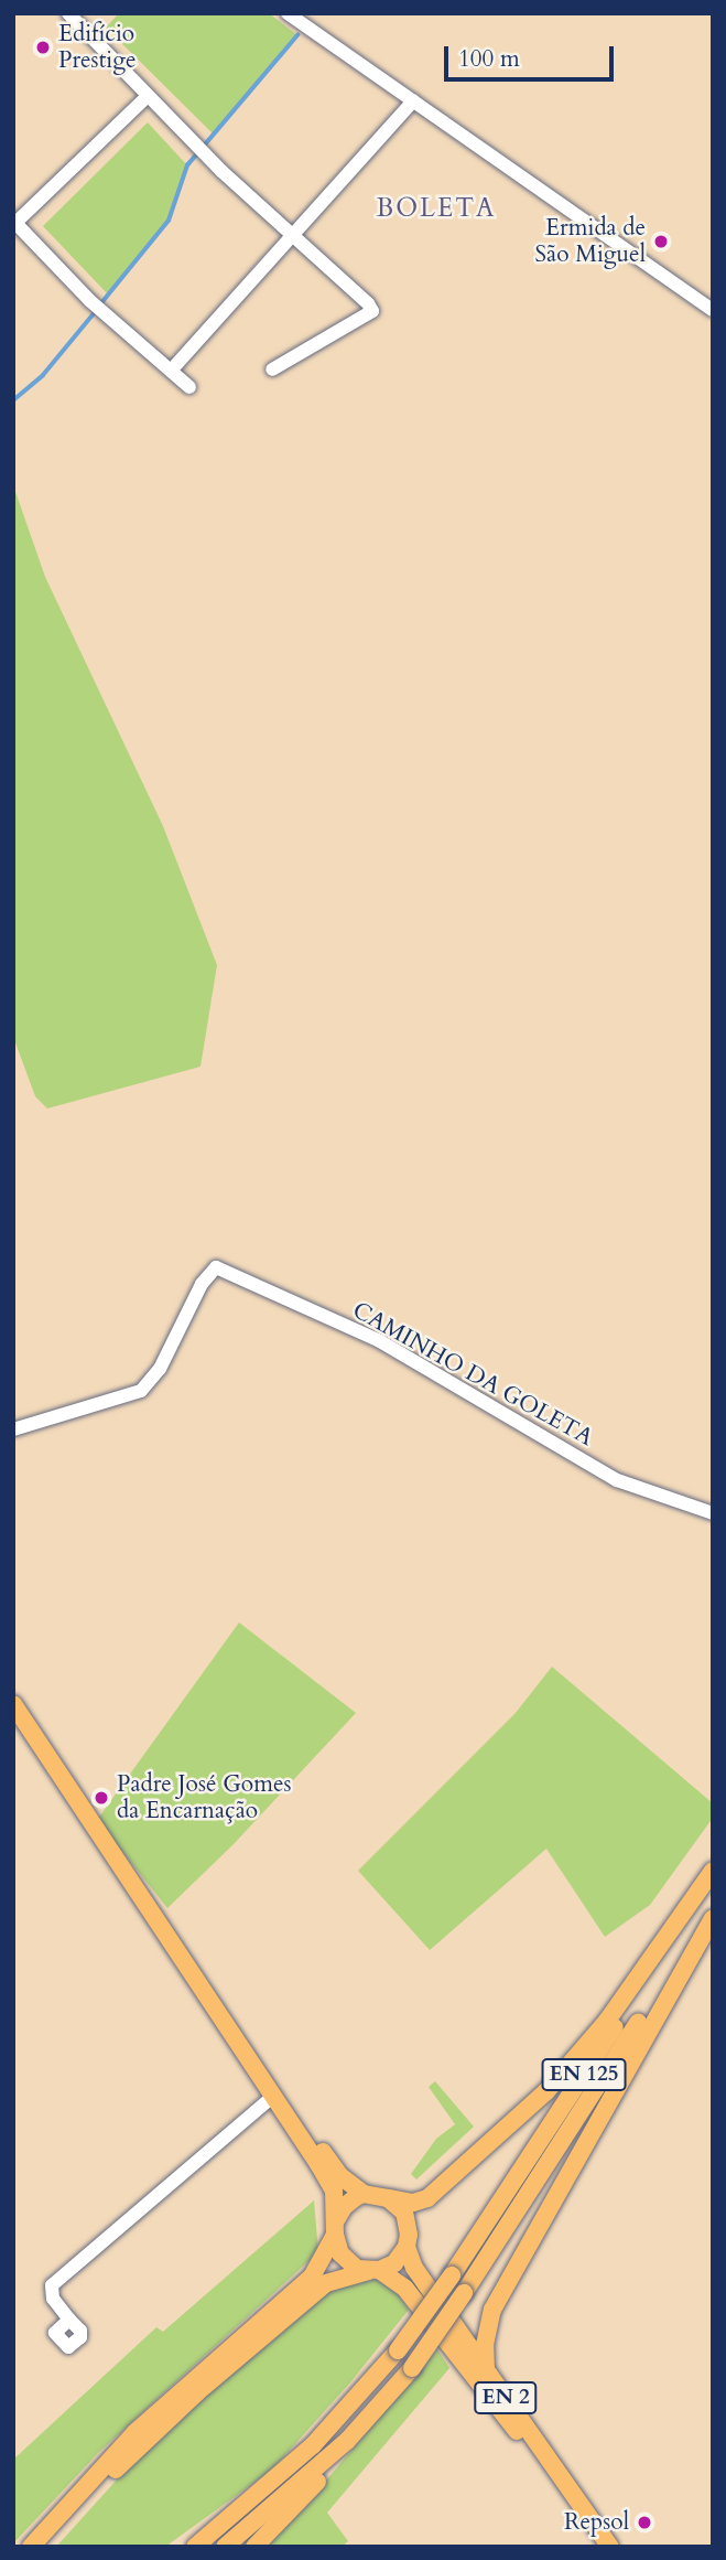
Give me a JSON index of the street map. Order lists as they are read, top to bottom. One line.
{"streets":{"main road":["EN 125","EN 2"],"street":["CAMINHO DA GOLETA"]},"districts":["BOLETA"],"places":["Edifício Prestige","Ermida de São Miguel","Padre José Gomes da Encarnação","Repsol"],"scale_bar":"100 m"}
